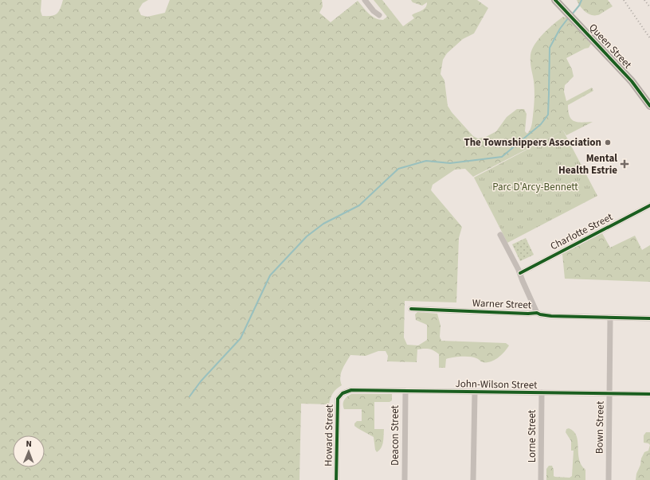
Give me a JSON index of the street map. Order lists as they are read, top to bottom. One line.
{"streets":{"main road":["Queen Street"],"street":["Charlotte Street","Warner Street","John-Wilson Street","Bown Street","Howard Street","Deacon Street","Lorne Street"]},"crossings":[["Warner Street","Bown Street"],["John-Wilson Street","Bown Street"],["John-Wilson Street","Howard Street"],["John-Wilson Street","Deacon Street"],["John-Wilson Street","Lorne Street"]],"parks":["Parc D'Arcy-Bennett"],"places":{"other":["The Townshippers Association"],"health":["Mental Health Estrie"]},"north":"top"}
